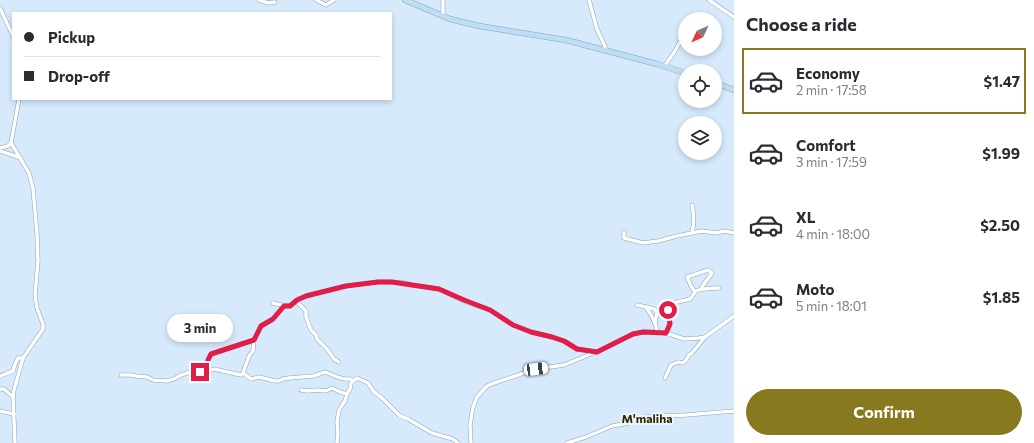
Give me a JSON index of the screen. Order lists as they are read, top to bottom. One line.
{"districts":["M'maliha"],"north":"bottom left","page":{"heading":"Choose a ride","banner":["Pickup","Drop-off"],"list":[{"name":"Economy","note":"2 min · 17:58","value":"$1.47"},{"name":"Comfort","note":"3 min · 17:59","value":"$1.99"},{"name":"XL","note":"4 min · 18:00","value":"$2.50"},{"name":"Moto","note":"5 min · 18:01","value":"$1.85"}],"bubble":"3 min","buttons":"Confirm"}}
